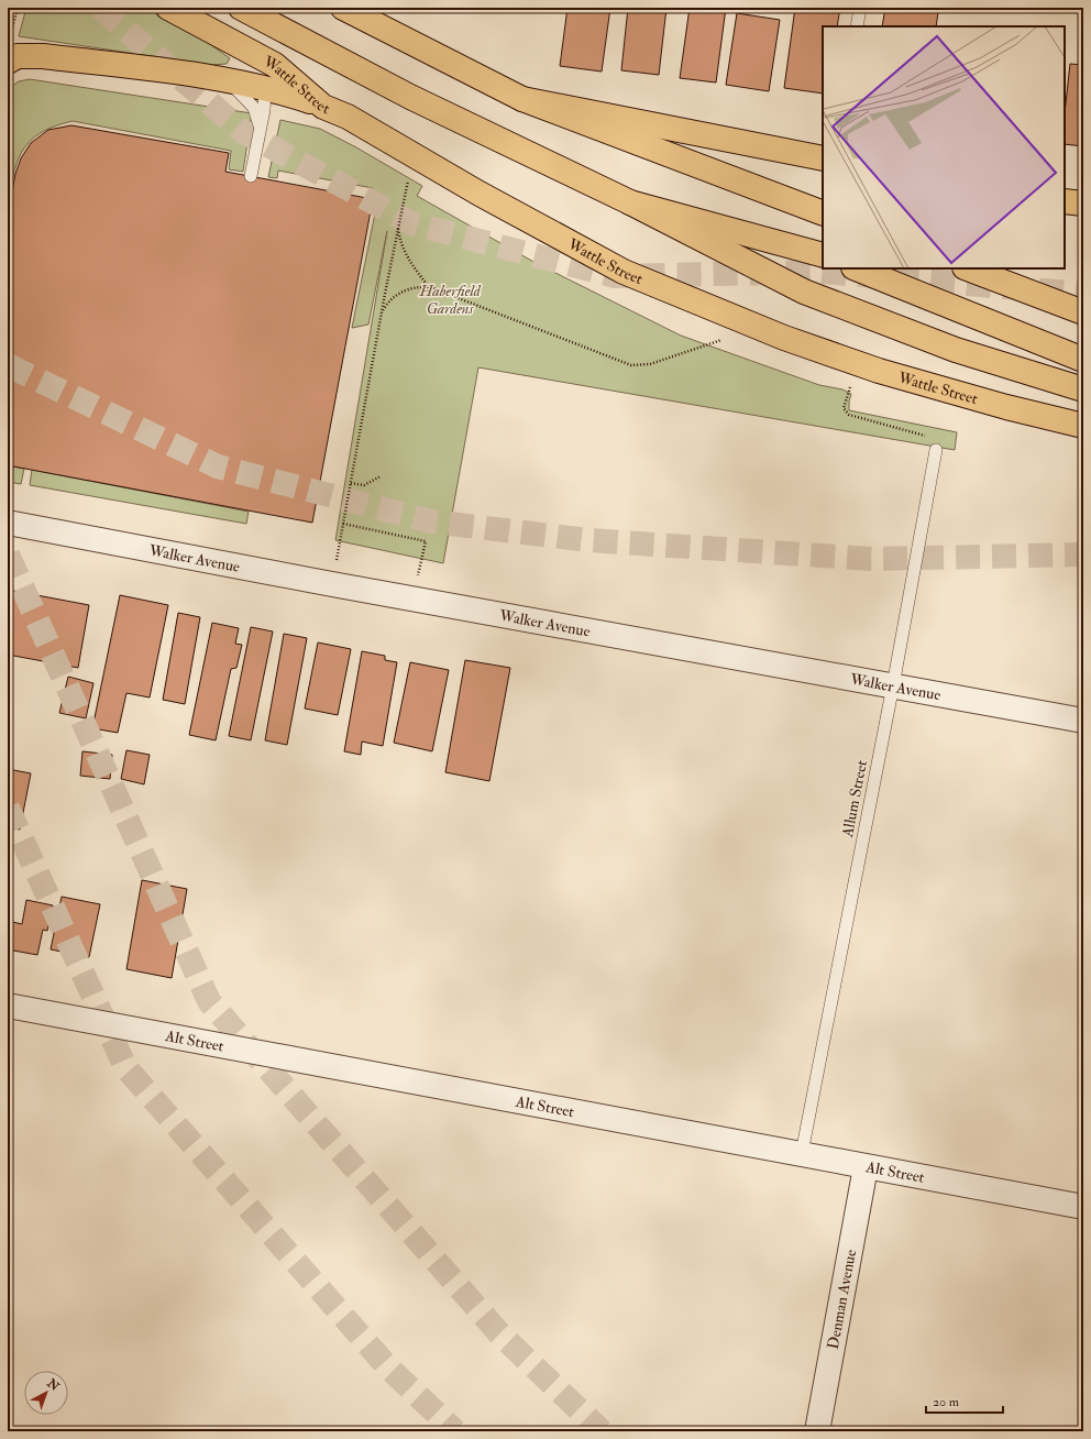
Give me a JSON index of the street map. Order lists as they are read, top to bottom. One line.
{"streets":{"highway":["Wattle Street"],"street":["Walker Avenue","Alt Street","Denman Avenue"],"lane":["Allum Street"]},"crossings":[["Walker Avenue","Allum Street"],["Allum Street","Alt Street"],["Alt Street","Denman Avenue"]],"parks":["Haberfield Gardens"],"scale_bar":"20 m","north":"top right"}
